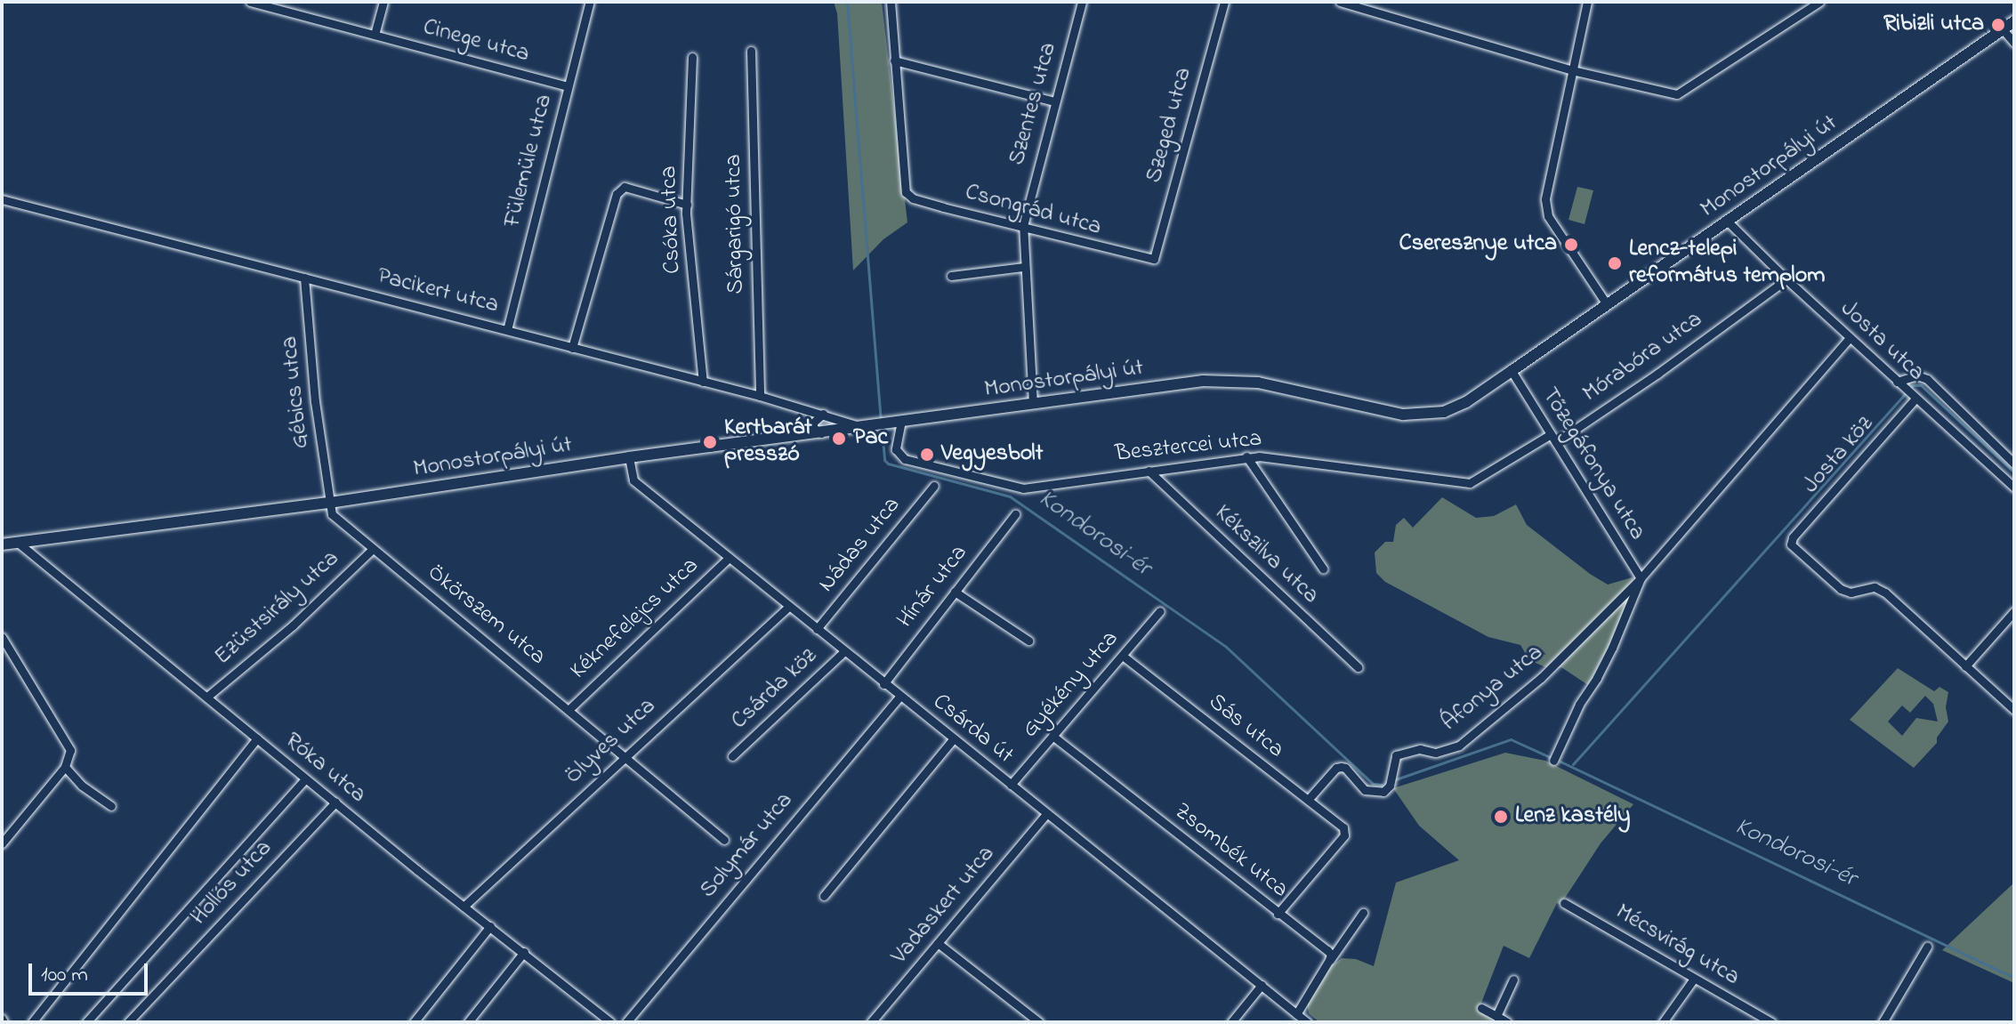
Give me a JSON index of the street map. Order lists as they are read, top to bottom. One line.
{"streets":{"street":["Cinege utca","Szentes utca","Szeged utca","Fülemüle utca","Monostorpályi út","Csongrád utca","Csóka utca","Sárgarigó utca","Pacikert utca","Josta utca","Mórabóra utca","Gébics utca","Besztercei utca","Josta köz","Tőzegáfonya utca","Nádas utca","Kékszilva utca","Hínár utca","Ezüstsirály utca","Ökörszem utca","Kéknefelejcs utca","Gyékény utca","Áfonya utca","Csárda köz","Sás utca","Csárda út","Ölyves utca","Róka utca","Solymár utca","Zsombék utca","Hollós utca","Vadaskert utca","Mécsvirág utca"]},"crossings":[["Cinege utca","Fülemüle utca"],["Szentes utca","Monostorpályi út"],["Szentes utca","Csongrád utca"],["Szeged utca","Csongrád utca"],["Fülemüle utca","Pacikert utca"],["Monostorpályi út","Pacikert utca"],["Monostorpályi út","Josta utca"],["Monostorpályi út","Gébics utca"],["Monostorpályi út","Besztercei utca"],["Monostorpályi út","Tőzegáfonya utca"],["Monostorpályi út","Ökörszem utca"],["Monostorpályi út","Csárda út"],["Monostorpályi út","Róka utca"],["Csóka utca","Pacikert utca"],["Sárgarigó utca","Pacikert utca"],["Pacikert utca","Gébics utca"],["Josta utca","Mórabóra utca"],["Josta utca","Josta köz"],["Josta utca","Áfonya utca"],["Mórabóra utca","Besztercei utca"],["Mórabóra utca","Tőzegáfonya utca"],["Gébics utca","Ökörszem utca"],["Besztercei utca","Tőzegáfonya utca"],["Besztercei utca","Kékszilva utca"],["Tőzegáfonya utca","Áfonya utca"],["Nádas utca","Csárda út"],["Hínár utca","Csárda út"],["Ezüstsirály utca","Ökörszem utca"],["Ezüstsirály utca","Róka utca"],["Ökörszem utca","Kéknefelejcs utca"],["Ökörszem utca","Ölyves utca"],["Kéknefelejcs utca","Csárda út"],["Gyékény utca","Sás utca"],["Gyékény utca","Csárda út"],["Gyékény utca","Zsombék utca"],["Áfonya utca","Sás utca"],["Csárda köz","Csárda út"],["Sás utca","Zsombék utca"],["Csárda út","Ölyves utca"],["Csárda út","Solymár utca"],["Csárda út","Vadaskert utca"],["Ölyves utca","Róka utca"],["Róka utca","Hollós utca"]],"water":["Kondorosi-ér"],"places":["Ribizli utca","Cseresznye utca","Lencz-telepi református templom","Pac","Kertbarát presszó","Vegyesbolt","Lenz kastély"],"scale_bar":"100 m"}
